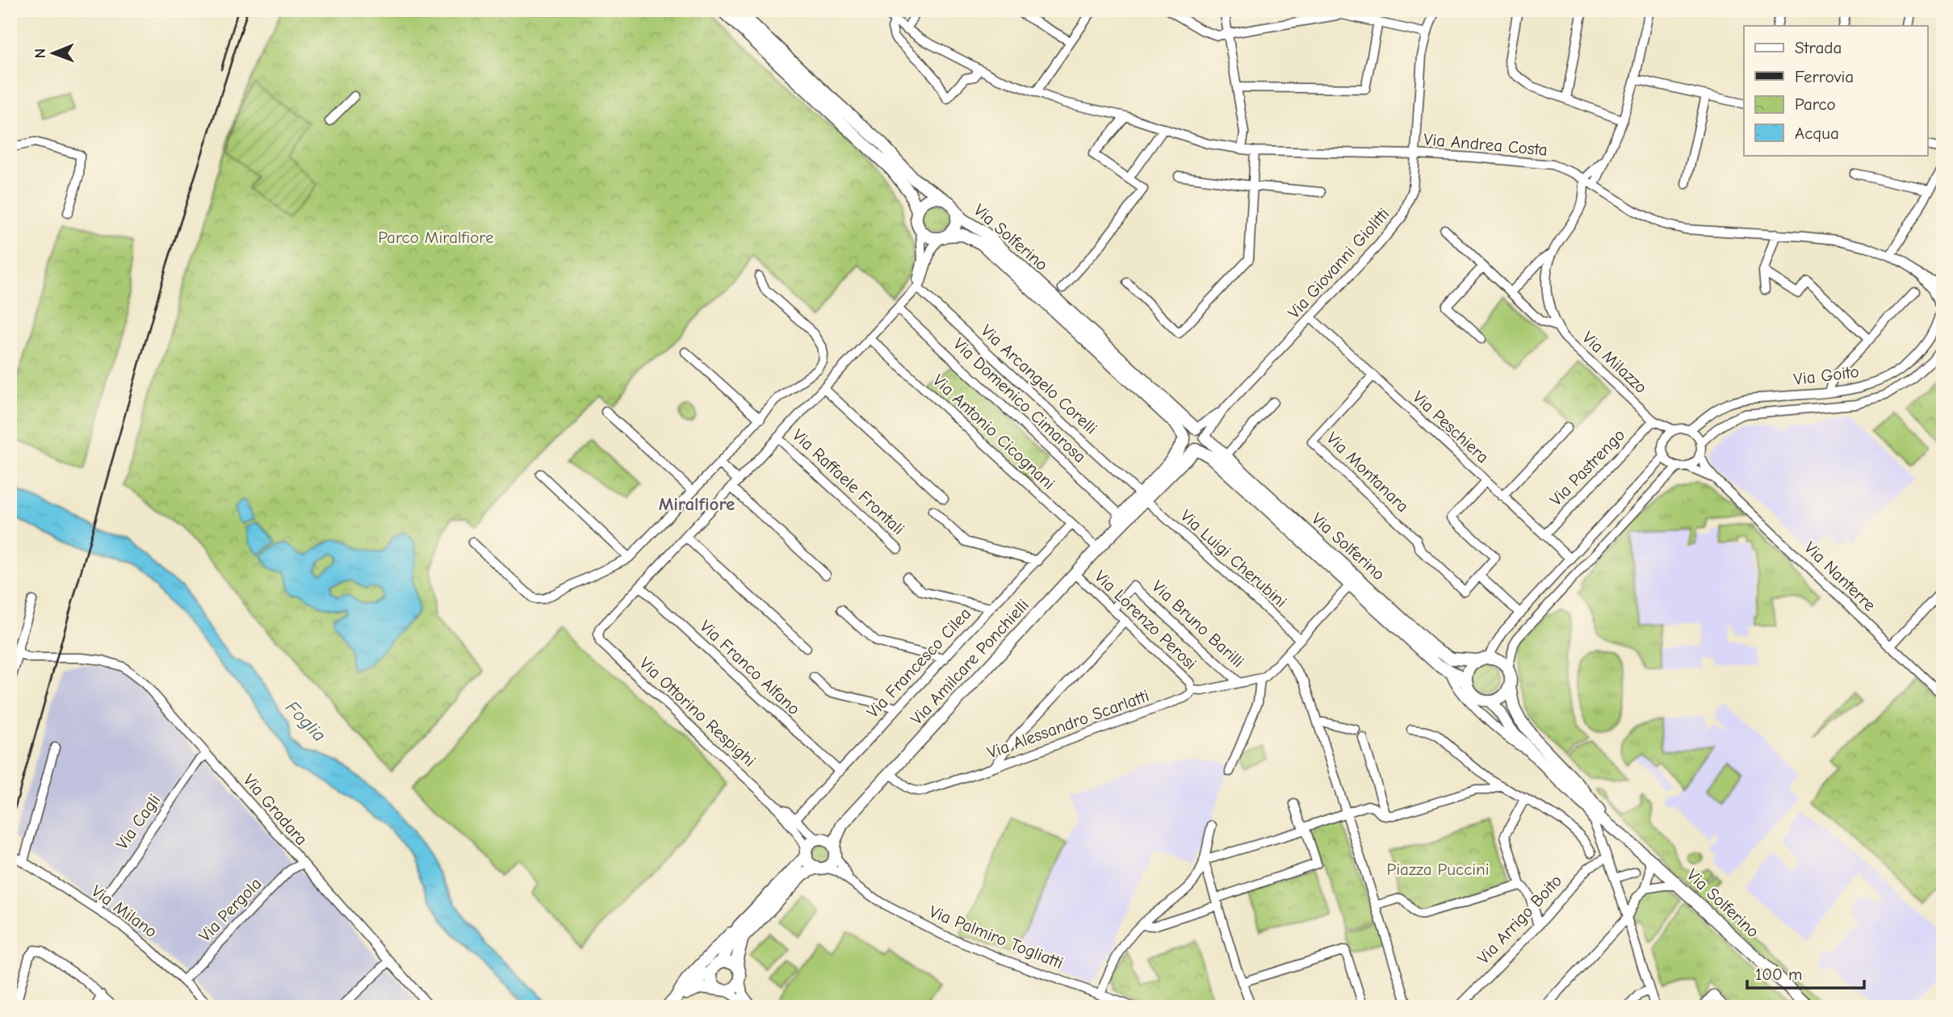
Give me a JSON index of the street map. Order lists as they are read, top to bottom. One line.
{"streets":{"main road":["Via Solferino","Via Amilcare Ponchielli"],"street":["Via Andrea Costa","Via Giovanni Giolitti","Via Milazzo","Via Goito","Via Arcangelo Corelli","Via Domenico Cimarosa","Via Peschiera","Via Antonio Cicognani","Via Pastrengo","Via Montanara","Via Raffaele Frontali","Via Luigi Cherubini","Via Nanterre","Via Lorenzo Perosi","Via Bruno Barilli","Via Francesco Cilea","Via Franco Alfano","Via Ottorino Respighi","Via Alessandro Scarlatti","Via Gradara","Via Cagli","Via Pergola","Via Milano","Via Arrigo Boito","Via Palmiro Togliatti"]},"crossings":[["Via Andrea Costa","Via Giovanni Giolitti"],["Via Andrea Costa","Via Milazzo"],["Via Andrea Costa","Via Goito"],["Via Solferino","Via Giovanni Giolitti"],["Via Solferino","Via Amilcare Ponchielli"],["Via Giovanni Giolitti","Via Peschiera"],["Via Giovanni Giolitti","Via Amilcare Ponchielli"],["Via Milazzo","Via Goito"],["Via Milazzo","Via Pastrengo"],["Via Milazzo","Via Nanterre"],["Via Goito","Via Nanterre"],["Via Arcangelo Corelli","Via Luigi Cherubini"],["Via Arcangelo Corelli","Via Amilcare Ponchielli"],["Via Domenico Cimarosa","Via Amilcare Ponchielli"],["Via Peschiera","Via Pastrengo"],["Via Peschiera","Via Montanara"],["Via Antonio Cicognani","Via Amilcare Ponchielli"],["Via Antonio Cicognani","Via Francesco Cilea"],["Via Luigi Cherubini","Via Amilcare Ponchielli"],["Via Lorenzo Perosi","Via Bruno Barilli"],["Via Lorenzo Perosi","Via Amilcare Ponchielli"],["Via Lorenzo Perosi","Via Alessandro Scarlatti"],["Via Bruno Barilli","Via Alessandro Scarlatti"],["Via Amilcare Ponchielli","Via Ottorino Respighi"],["Via Amilcare Ponchielli","Via Alessandro Scarlatti"],["Via Amilcare Ponchielli","Via Palmiro Togliatti"],["Via Francesco Cilea","Via Franco Alfano"],["Via Francesco Cilea","Via Ottorino Respighi"],["Via Franco Alfano","Via Ottorino Respighi"],["Via Ottorino Respighi","Via Palmiro Togliatti"],["Via Gradara","Via Cagli"],["Via Gradara","Via Pergola"],["Via Cagli","Via Milano"],["Via Pergola","Via Milano"]],"districts":["Miralfiore"],"water":["Foglia"],"parks":["Parco Miralfiore","Piazza Puccini"],"legend":["Strada","Ferrovia","Parco","Acqua"],"scale_bar":"100 m","north":"left"}
